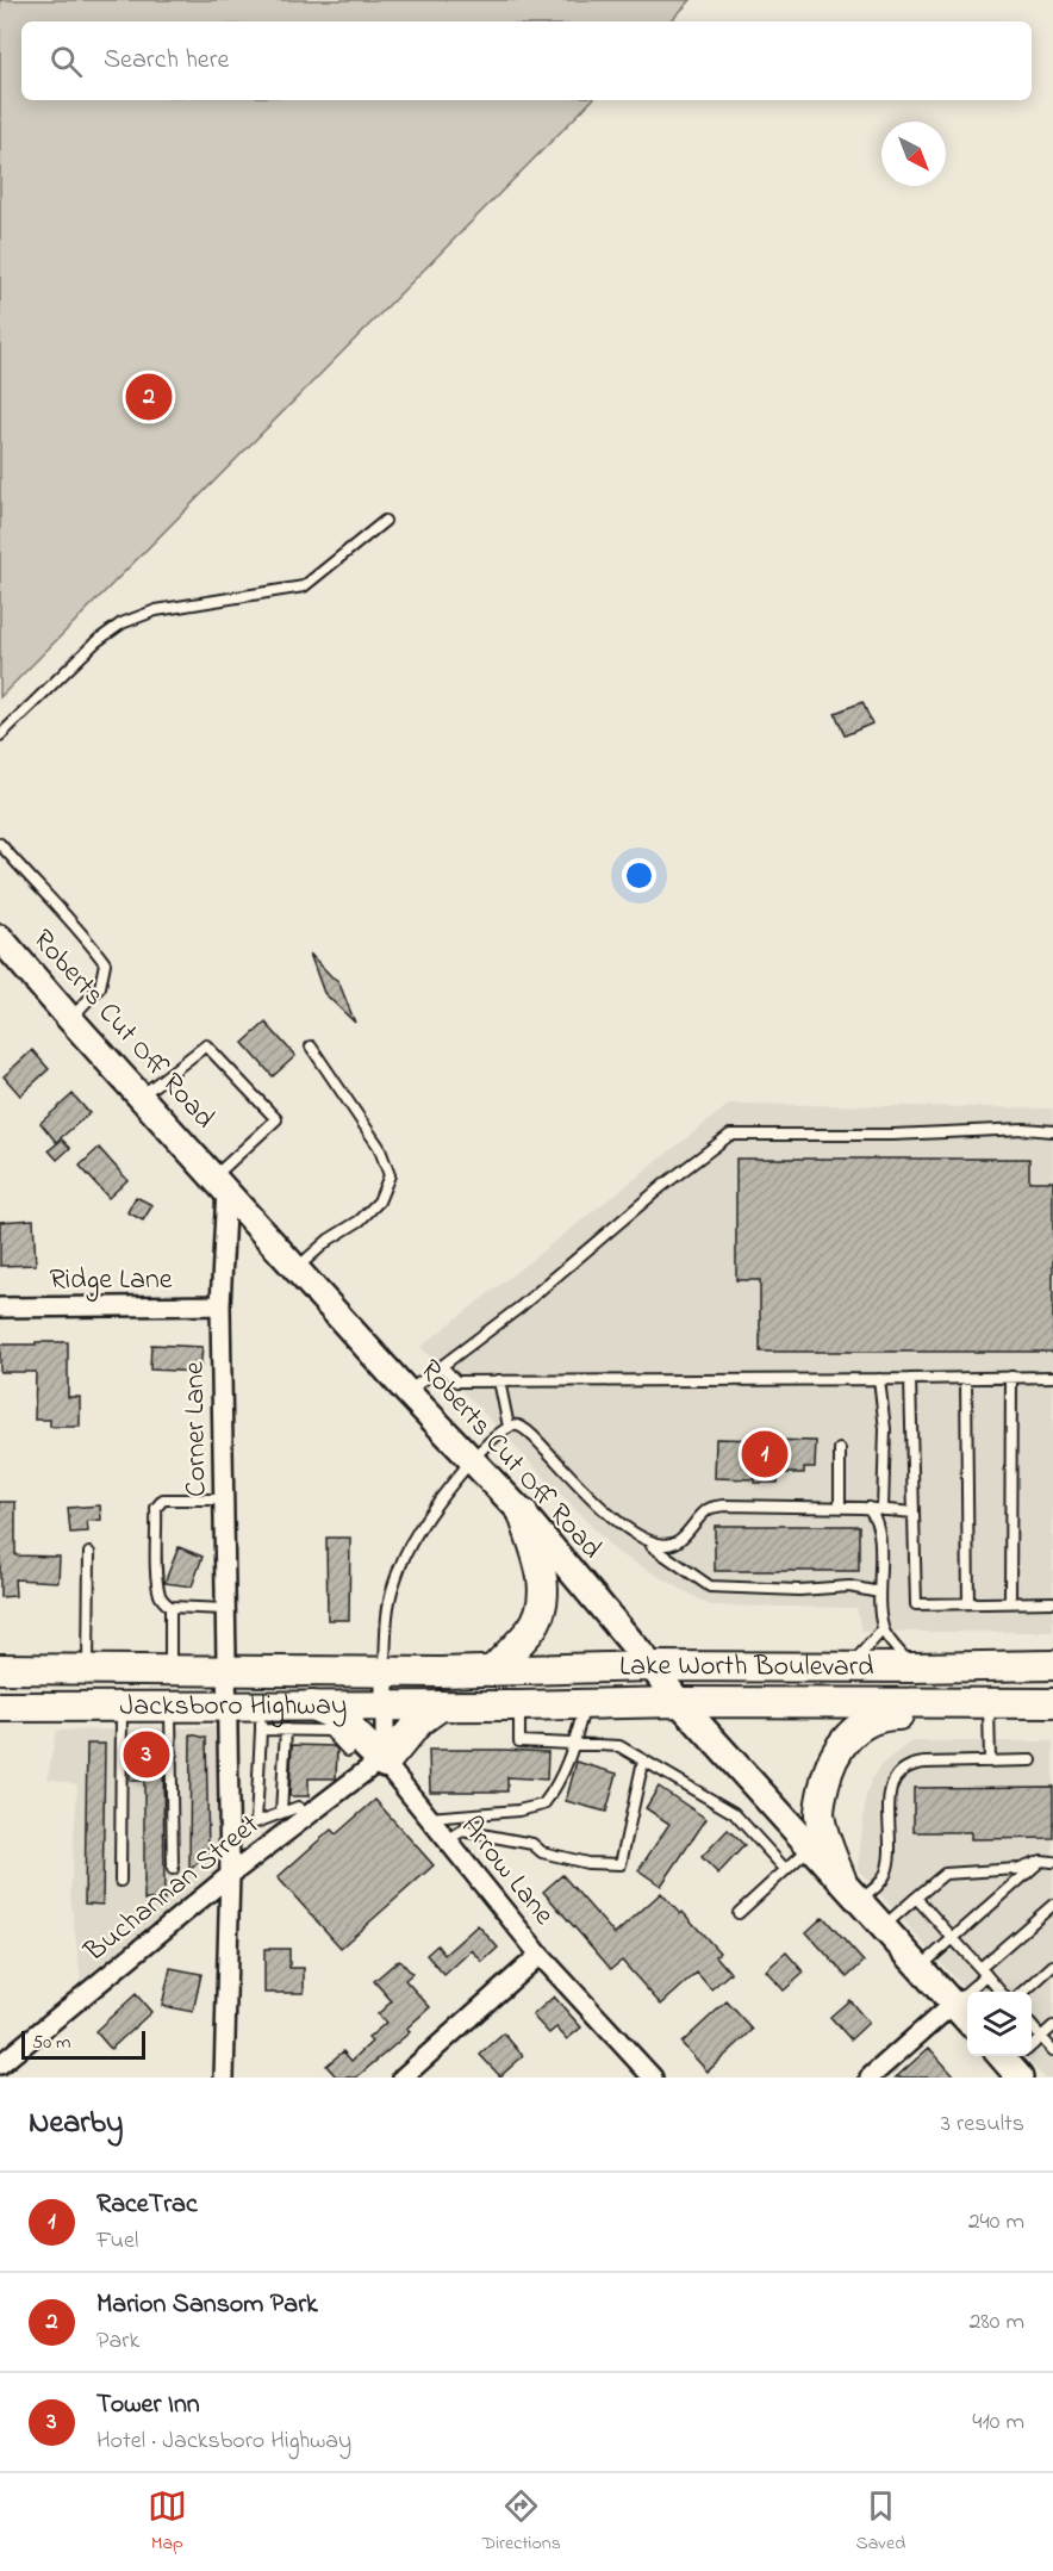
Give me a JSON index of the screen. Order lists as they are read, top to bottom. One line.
{"streets":{"main road":["Lake Worth Boulevard","Jacksboro Highway"],"street":["Roberts Cut Off Road","Ridge Lane","Corner Lane","Arrow Lane","Buchannan Street"]},"crossings":[["Roberts Cut Off Road","Corner Lane"],["Roberts Cut Off Road","Lake Worth Boulevard"],["Ridge Lane","Corner Lane"],["Corner Lane","Jacksboro Highway"],["Corner Lane","Buchannan Street"],["Lake Worth Boulevard","Jacksboro Highway"],["Arrow Lane","Buchannan Street"]],"scale_bar":"50 m","north":"bottom right","page":{"search":"Search here","pins":["2","1","3"],"scale":"50 m","heading":["Nearby","3 results"],"list":[{"mark":"1","name":"RaceTrac","note":"Fuel","value":"240 m"},{"mark":"2","name":"Marion Sansom Park","note":"Park","value":"280 m"},{"mark":"3","name":"Tower Inn","note":"Hotel · Jacksboro Highway","value":"410 m"}],"nav":["Map","Directions","Saved"]}}
